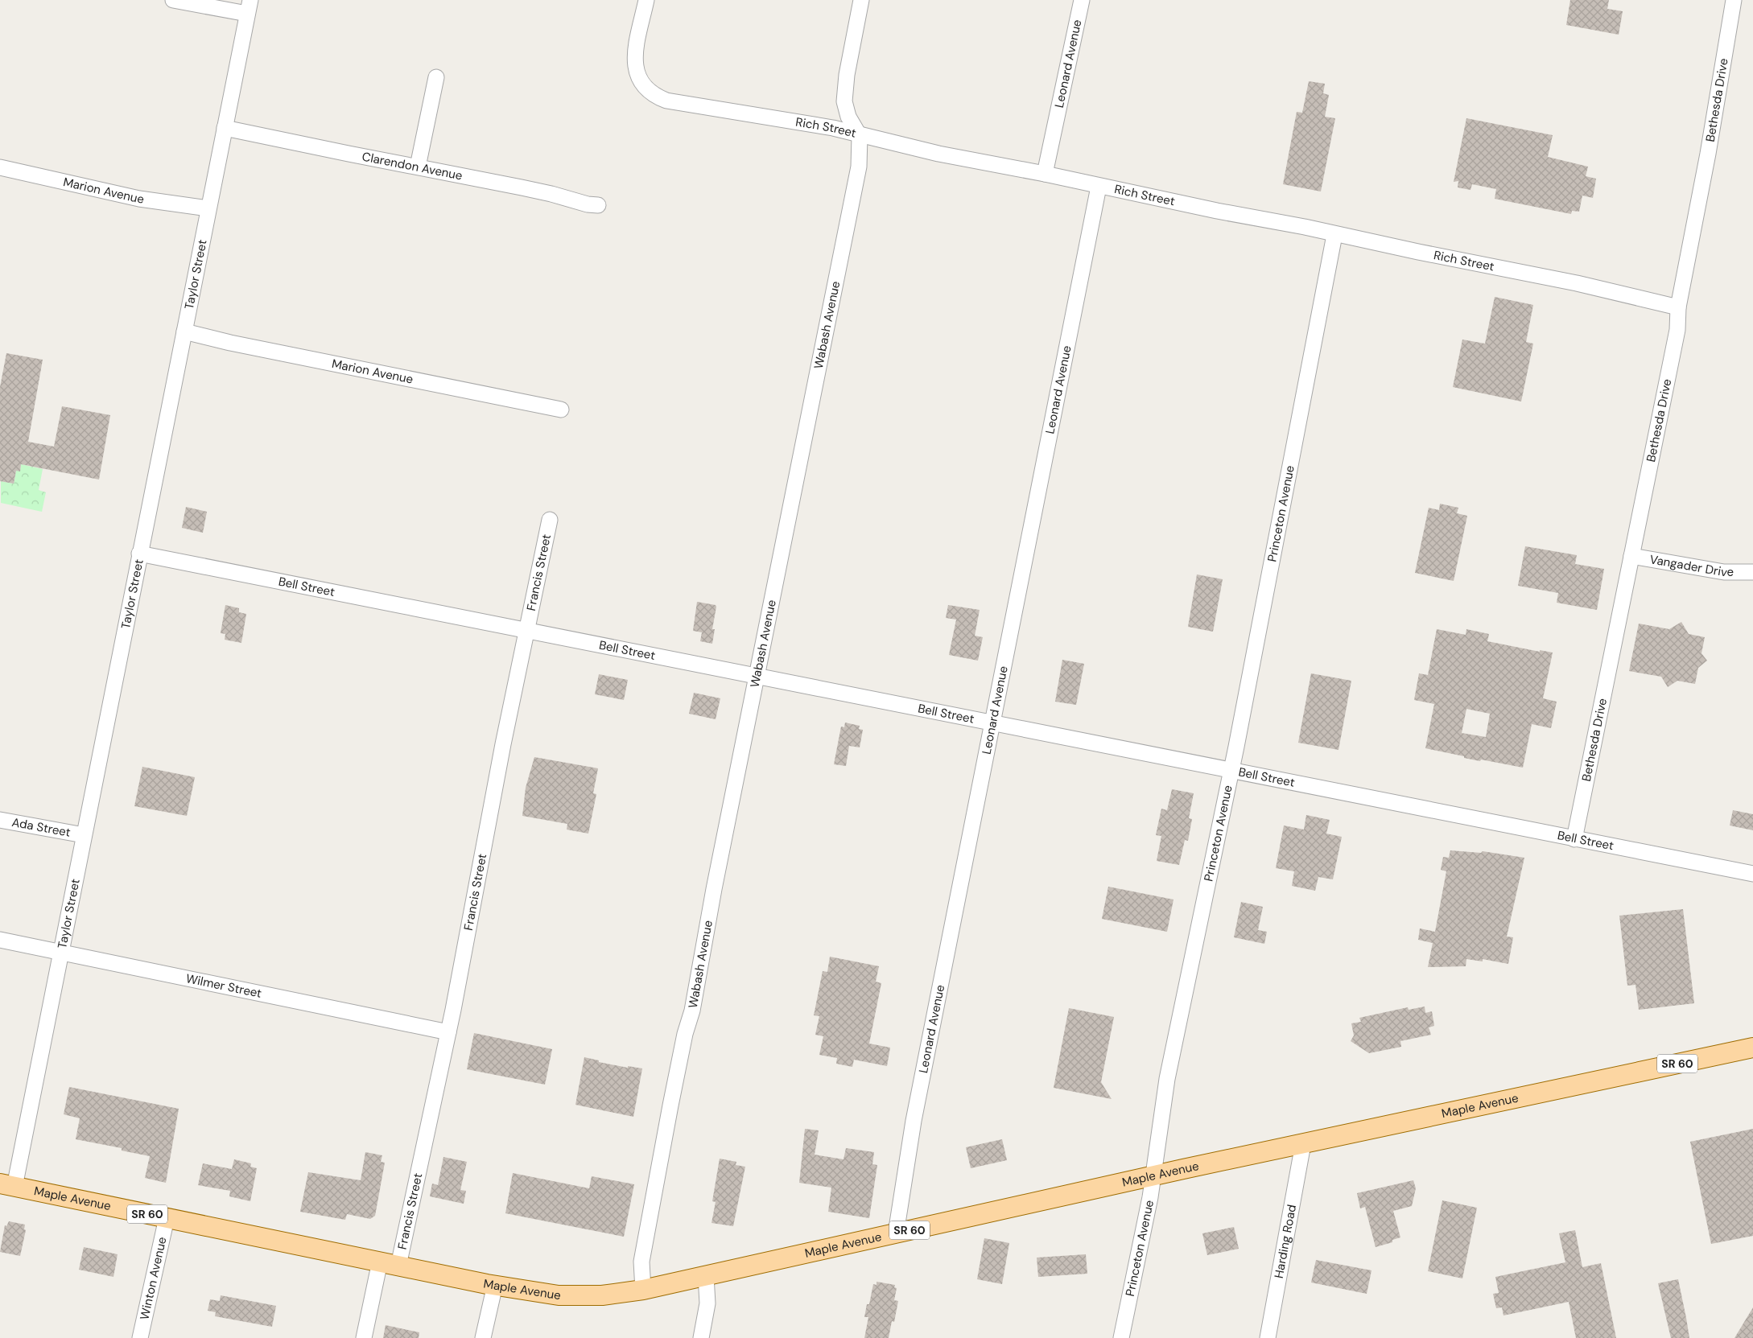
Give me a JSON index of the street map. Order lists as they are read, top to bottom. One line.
{"streets":{"main road":["SR 60","Maple Avenue"],"street":["Leonard Avenue","Bethesda Drive","Rich Street","Clarendon Avenue","Marion Avenue","Taylor Street","Wabash Avenue","Princeton Avenue","Vangader Drive","Francis Street","Bell Street","Ada Street","Wilmer Street","Harding Road","Winton Avenue"]},"crossings":[["Leonard Avenue","Rich Street"],["Leonard Avenue","Bell Street"],["Leonard Avenue","Maple Avenue"],["Bethesda Drive","Rich Street"],["Bethesda Drive","Vangader Drive"],["Bethesda Drive","Bell Street"],["Rich Street","Wabash Avenue"],["Rich Street","Princeton Avenue"],["Clarendon Avenue","Taylor Street"],["Marion Avenue","Taylor Street"],["Taylor Street","Bell Street"],["Taylor Street","Ada Street"],["Taylor Street","Wilmer Street"],["Taylor Street","Maple Avenue"],["Wabash Avenue","Bell Street"],["Wabash Avenue","Maple Avenue"],["Princeton Avenue","Bell Street"],["Princeton Avenue","Maple Avenue"],["Francis Street","Bell Street"],["Francis Street","Wilmer Street"],["Francis Street","Maple Avenue"],["Maple Avenue","Harding Road"],["Maple Avenue","Winton Avenue"]]}
